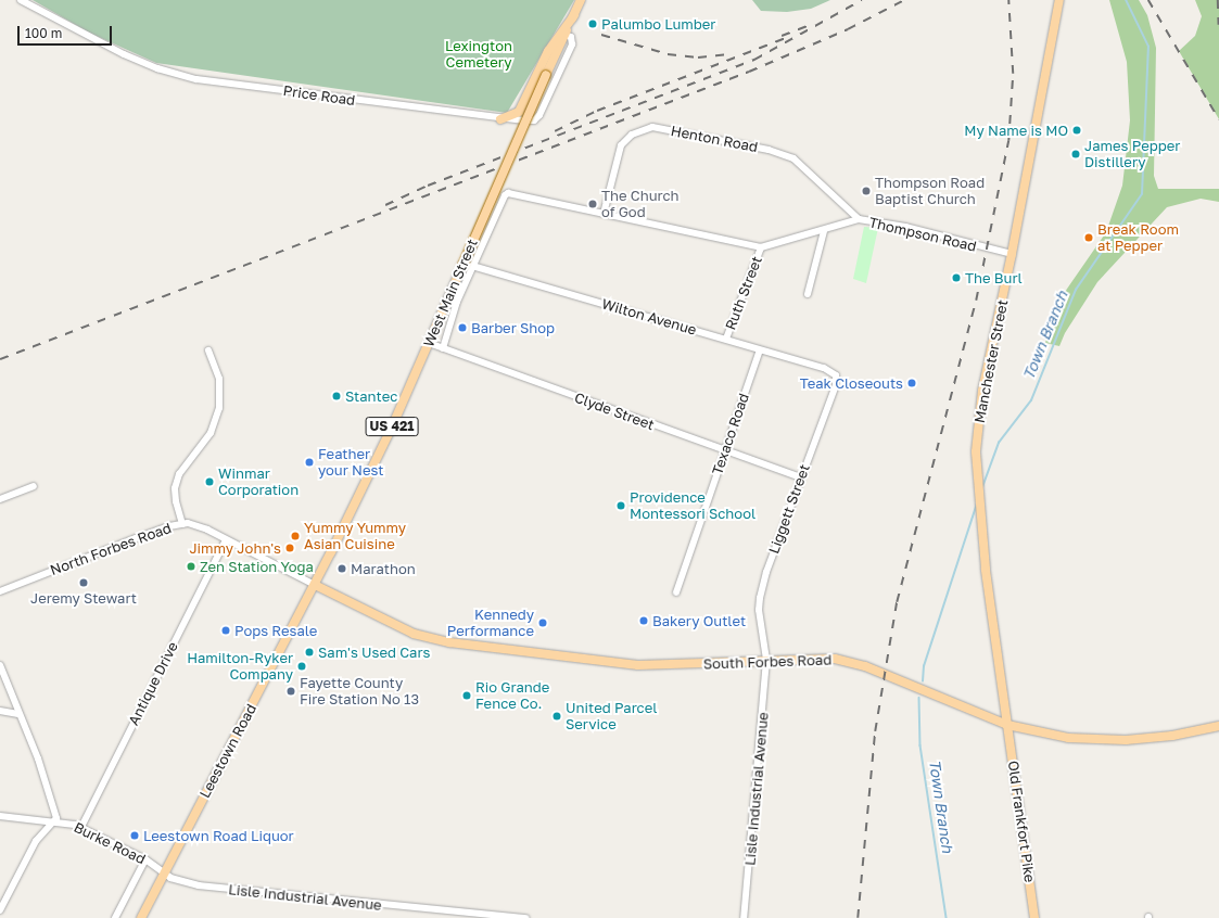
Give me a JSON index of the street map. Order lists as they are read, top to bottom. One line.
{"streets":{"main road":["West Main Street","Manchester Street","US 421","South Forbes Road","Leestown Road","Old Frankfort Pike"],"street":["Price Road","Henton Road","Thompson Road","Ruth Street","Wilton Avenue","Clyde Street","Texaco Road","Liggett Street","North Forbes Road","Antique Drive","Lisle Industrial Avenue","Burke Road"]},"crossings":[["Price Road","West Main Street"],["Henton Road","Thompson Road"],["Thompson Road","Ruth Street"],["Thompson Road","Wilton Avenue"],["Thompson Road","Manchester Street"],["West Main Street","Clyde Street"],["West Main Street","North Forbes Road"],["West Main Street","South Forbes Road"],["West Main Street","Leestown Road"],["Ruth Street","Wilton Avenue"],["Wilton Avenue","Texaco Road"],["Wilton Avenue","Liggett Street"],["Manchester Street","South Forbes Road"],["Manchester Street","Old Frankfort Pike"],["Clyde Street","Texaco Road"],["Clyde Street","Liggett Street"],["Liggett Street","South Forbes Road"],["Liggett Street","Lisle Industrial Avenue"],["North Forbes Road","South Forbes Road"],["North Forbes Road","Antique Drive"],["North Forbes Road","Leestown Road"],["South Forbes Road","Leestown Road"],["South Forbes Road","Lisle Industrial Avenue"],["South Forbes Road","Old Frankfort Pike"],["Antique Drive","Burke Road"],["Leestown Road","Lisle Industrial Avenue"],["Leestown Road","Burke Road"],["Lisle Industrial Avenue","Burke Road"]],"water":["Town Branch"],"parks":["Lexington Cemetery"],"places":["Palumbo Lumber","My Name is MO","James Pepper Distillery","Thompson Road Baptist Church","The Church of God","Break Room at Pepper","The Burl","Barber Shop","Teak Closeouts","Stantec","Feather your Nest","Winmar Corporation","Providence Montessori School","Yummy Yummy Asian Cuisine","Jimmy John's","Zen Station Yoga","Marathon","Jeremy Stewart","Bakery Outlet","Kennedy Performance","Pops Resale","Sam's Used Cars","Hamilton-Ryker Company","Fayette County Fire Station No 13","Rio Grande Fence Co.","United Parcel Service","Leestown Road Liquor"],"scale_bar":"100 m"}
